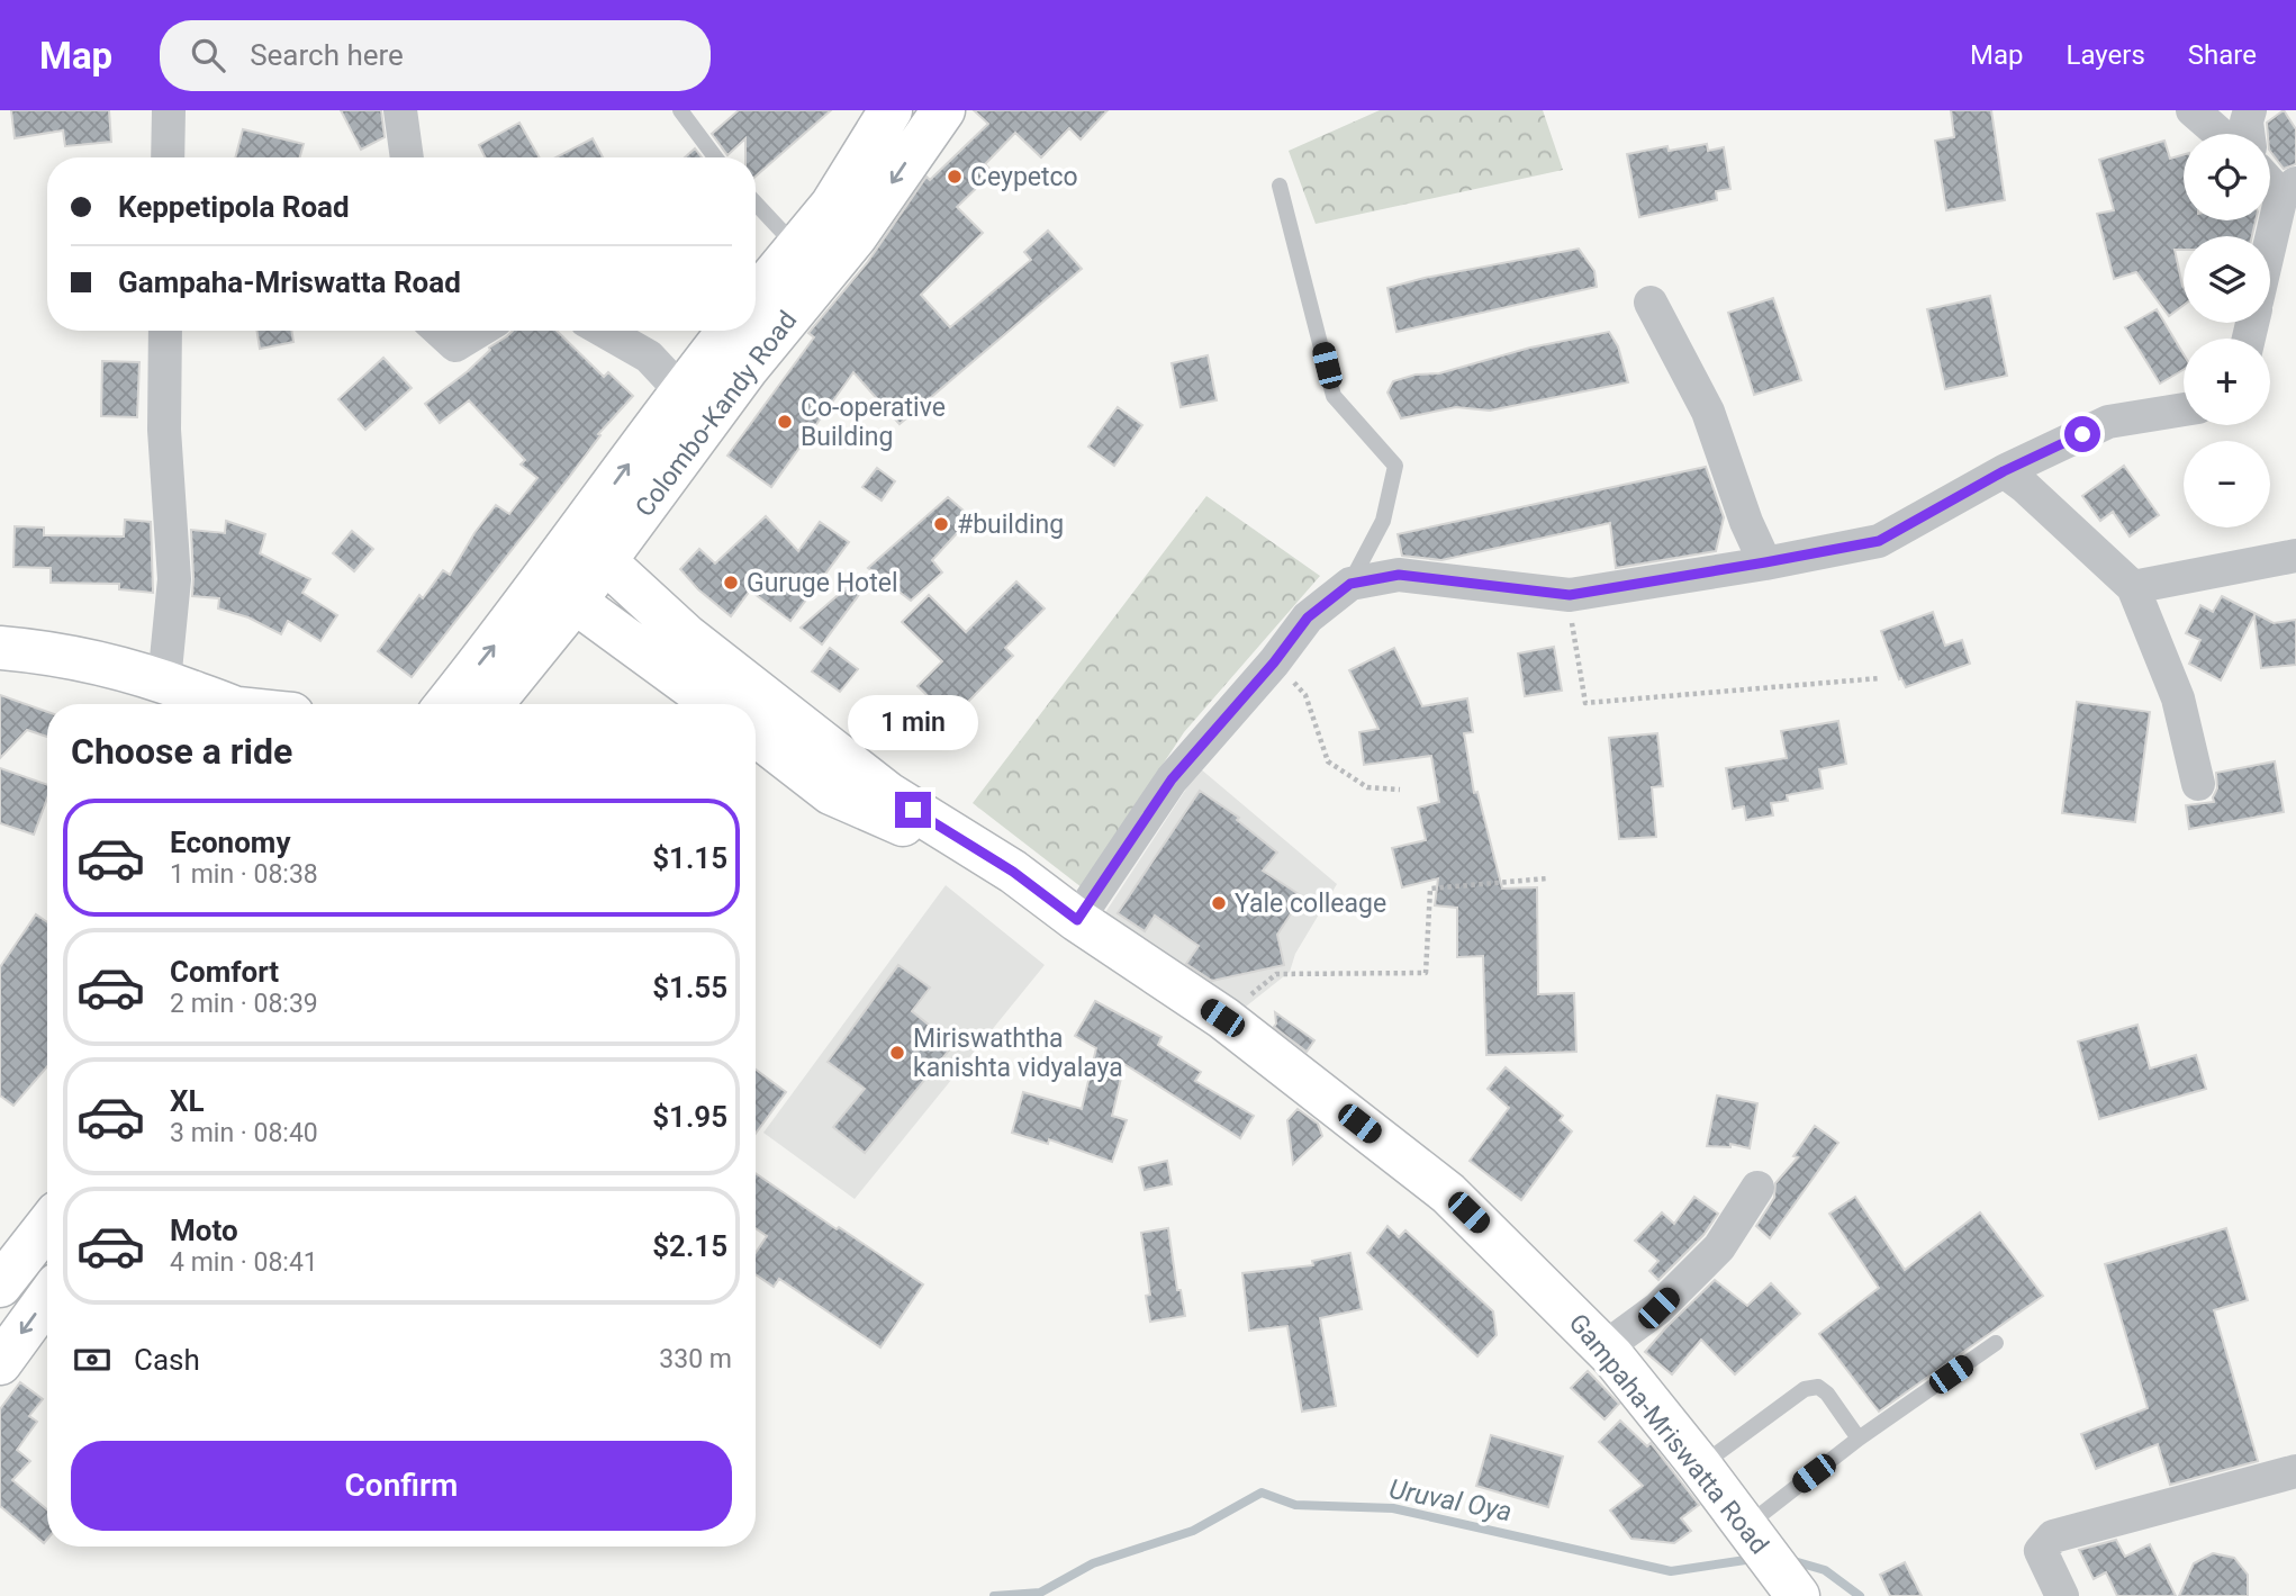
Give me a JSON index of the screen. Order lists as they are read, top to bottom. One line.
{"streets":{"main road":["Colombo-Kandy Road","Gampaha-Mriswatta Road"]},"crossings":[["Colombo-Kandy Road","Gampaha-Mriswatta Road"]],"water":["Uruval Oya"],"places":["Ceypetco","Co-operative Building","#building","Guruge Hotel","Yale colleage","Miriswaththa kanishta vidyalaya"],"page":{"header":"Map","search":"Search here","nav":["Map","Layers","Share"],"map_buttons":["+","−"],"banner":["Keppetipola Road","Gampaha-Mriswatta Road"],"bubble":"1 min","heading":"Choose a ride","list":[{"name":"Economy","note":"1 min · 08:38","value":"$1.15"},{"name":"Comfort","note":"2 min · 08:39","value":"$1.55"},{"name":"XL","note":"3 min · 08:40","value":"$1.95"},{"name":"Moto","note":"4 min · 08:41","value":"$2.15"}],"pay":["Cash","330 m"],"buttons":"Confirm"}}
